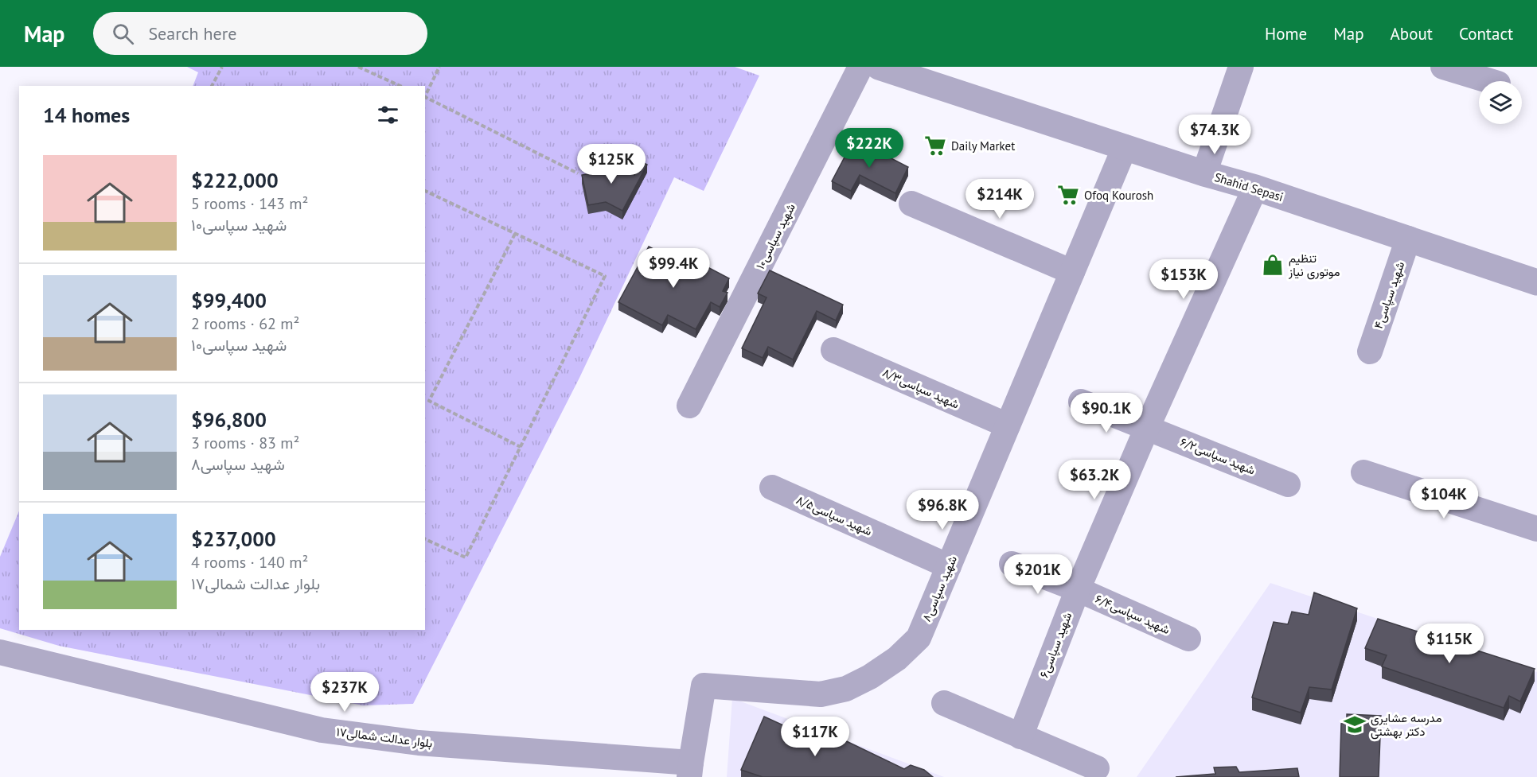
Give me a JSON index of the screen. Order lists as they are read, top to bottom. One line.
{"streets":{"street":["Shahid Sepasi","شهید سپاسی۱۰","شهید سپاسی۴","شهید سپاسی۸/۳","شهید سپاسی۶/۲","شهید سپاسی۸/۵","شهید سپاسی۸","شهید سپاسی۶/۴","شهید سپاسی۶","بلوار عدالت شمالی۱۷"]},"crossings":[["Shahid Sepasi","شهید سپاسی۴"],["Shahid Sepasi","شهید سپاسی۸"],["Shahid Sepasi","شهید سپاسی۶"],["شهید سپاسی۸/۳","شهید سپاسی۸"],["شهید سپاسی۶/۲","شهید سپاسی۶"],["شهید سپاسی۸/۵","شهید سپاسی۸"],["شهید سپاسی۸","بلوار عدالت شمالی۱۷"],["شهید سپاسی۶/۴","شهید سپاسی۶"]],"places":{"supermarket":["Daily Market","Ofoq Kourosh"],"shop":["تنظیم موتوری نیاز"],"school or university":["مدرسه عشایری دکتر بهشتی"]},"page":{"header":"Map","search":"Search here","nav":["Home","Map","About","Contact"],"heading":"14 homes","price":["$74.3K","$222K","$125K","$214K","$99.4K","$153K","$90.1K","$63.2K","$104K","$96.8K","$201K","$115K","$237K","$117K"],"list":[{"name":"$222,000","note":"5 rooms · 143 m² · شهید سپاسی۱۰"},{"name":"$99,400","note":"2 rooms · 62 m² · شهید سپاسی۱۰"},{"name":"$96,800","note":"3 rooms · 83 m² · شهید سپاسی۸"},{"name":"$237,000","note":"4 rooms · 140 m² · بلوار عدالت شمالی۱۷"}]}}
